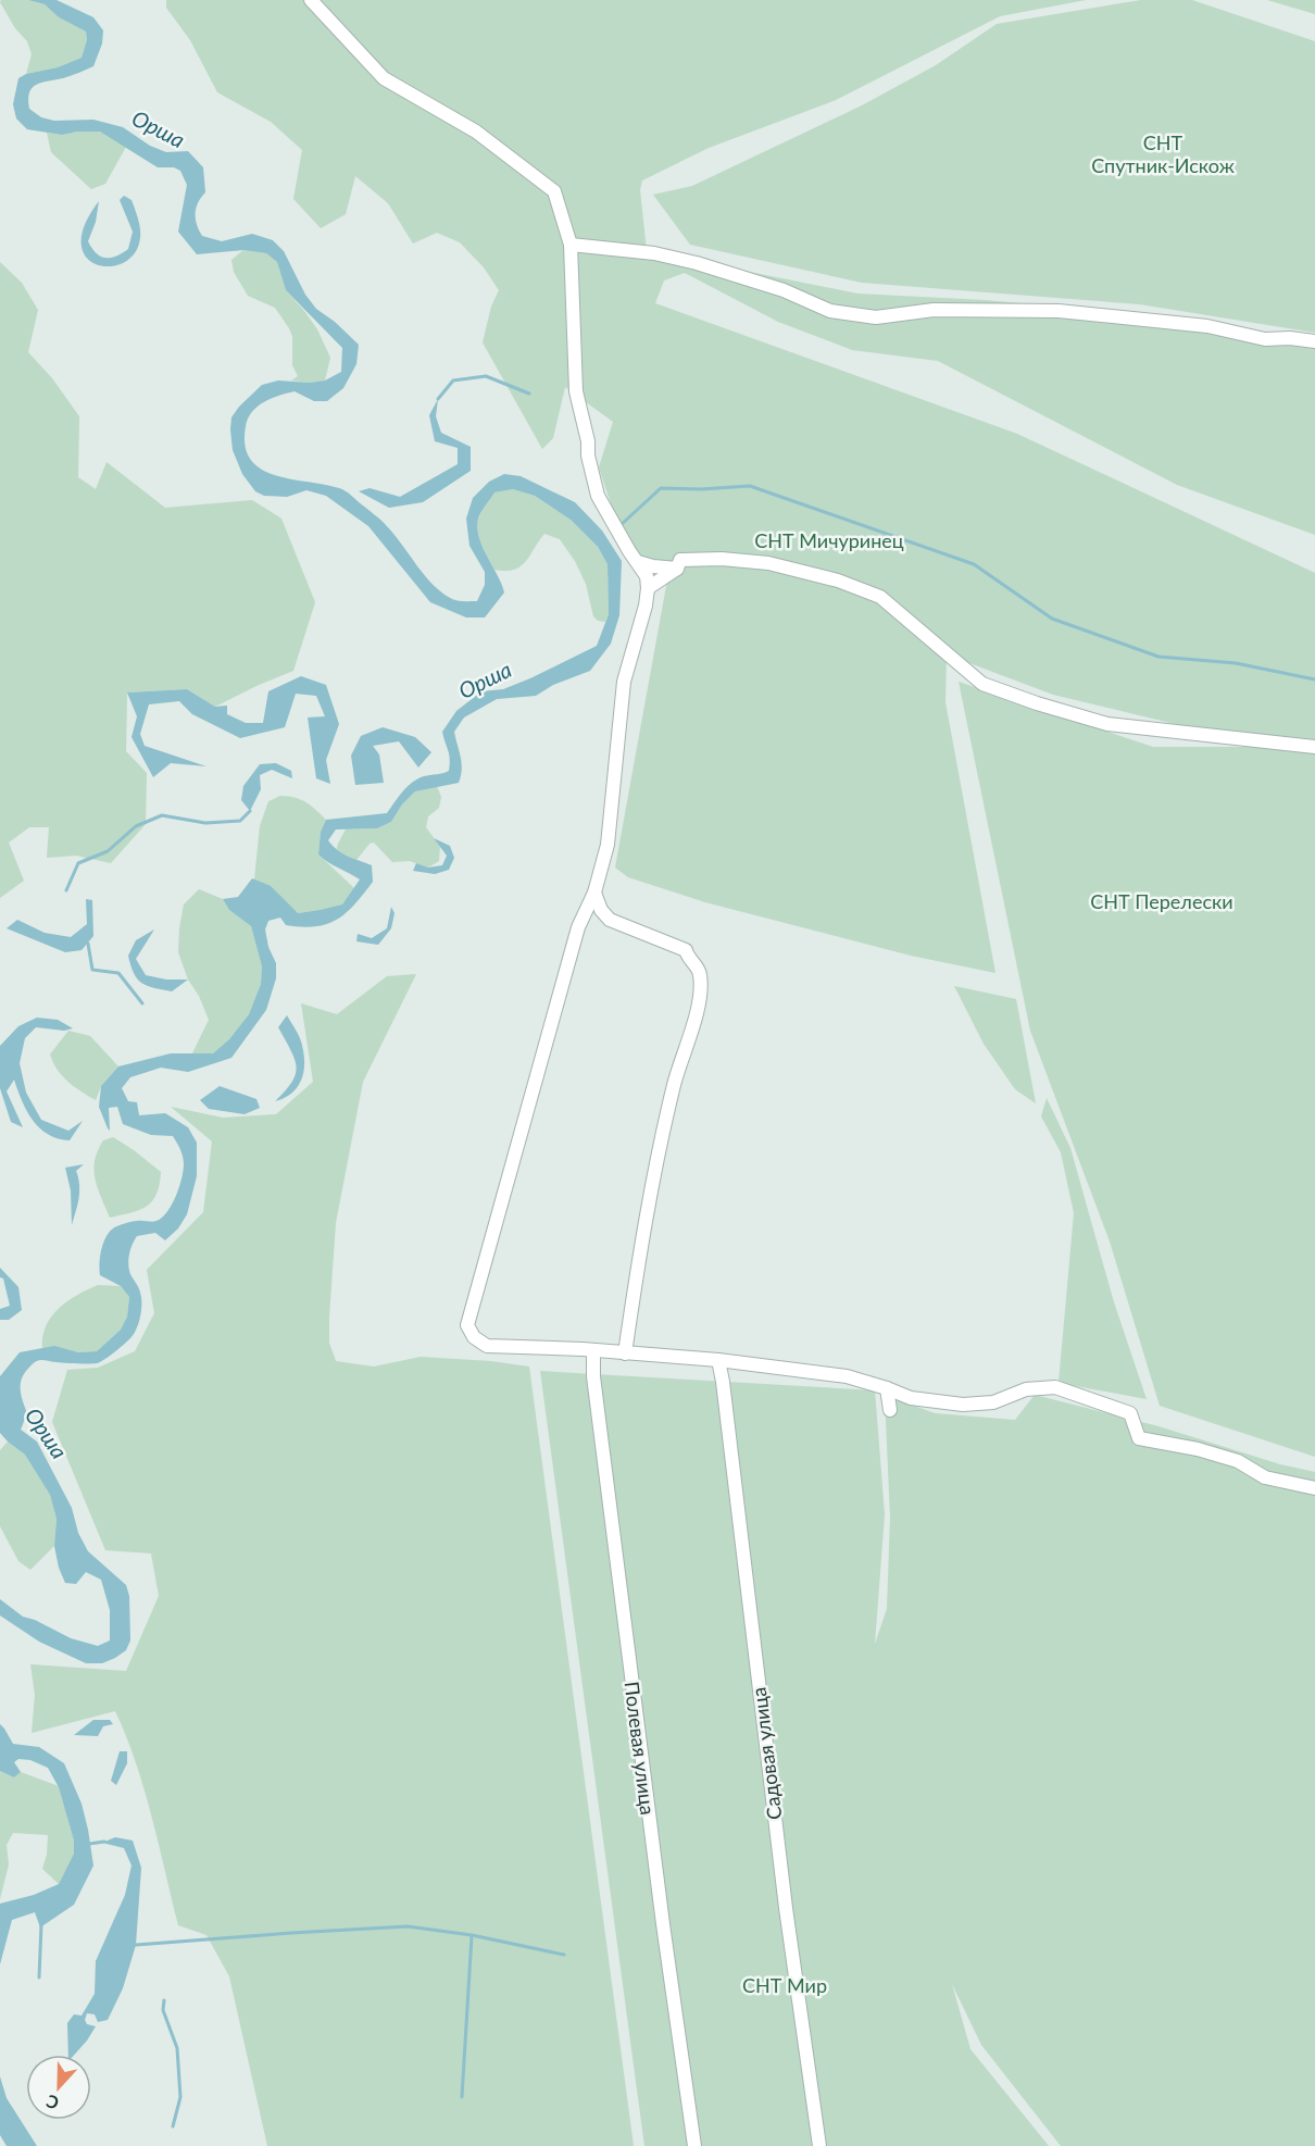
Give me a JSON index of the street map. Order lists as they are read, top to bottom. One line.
{"streets":{"street":["Полевая улица","Садовая улица"]},"water":["Орша"],"parks":["СНТ Спутник-Искож","СНТ Мичуринец","СНТ Перелески","СНТ Мир"],"north":"bottom"}
